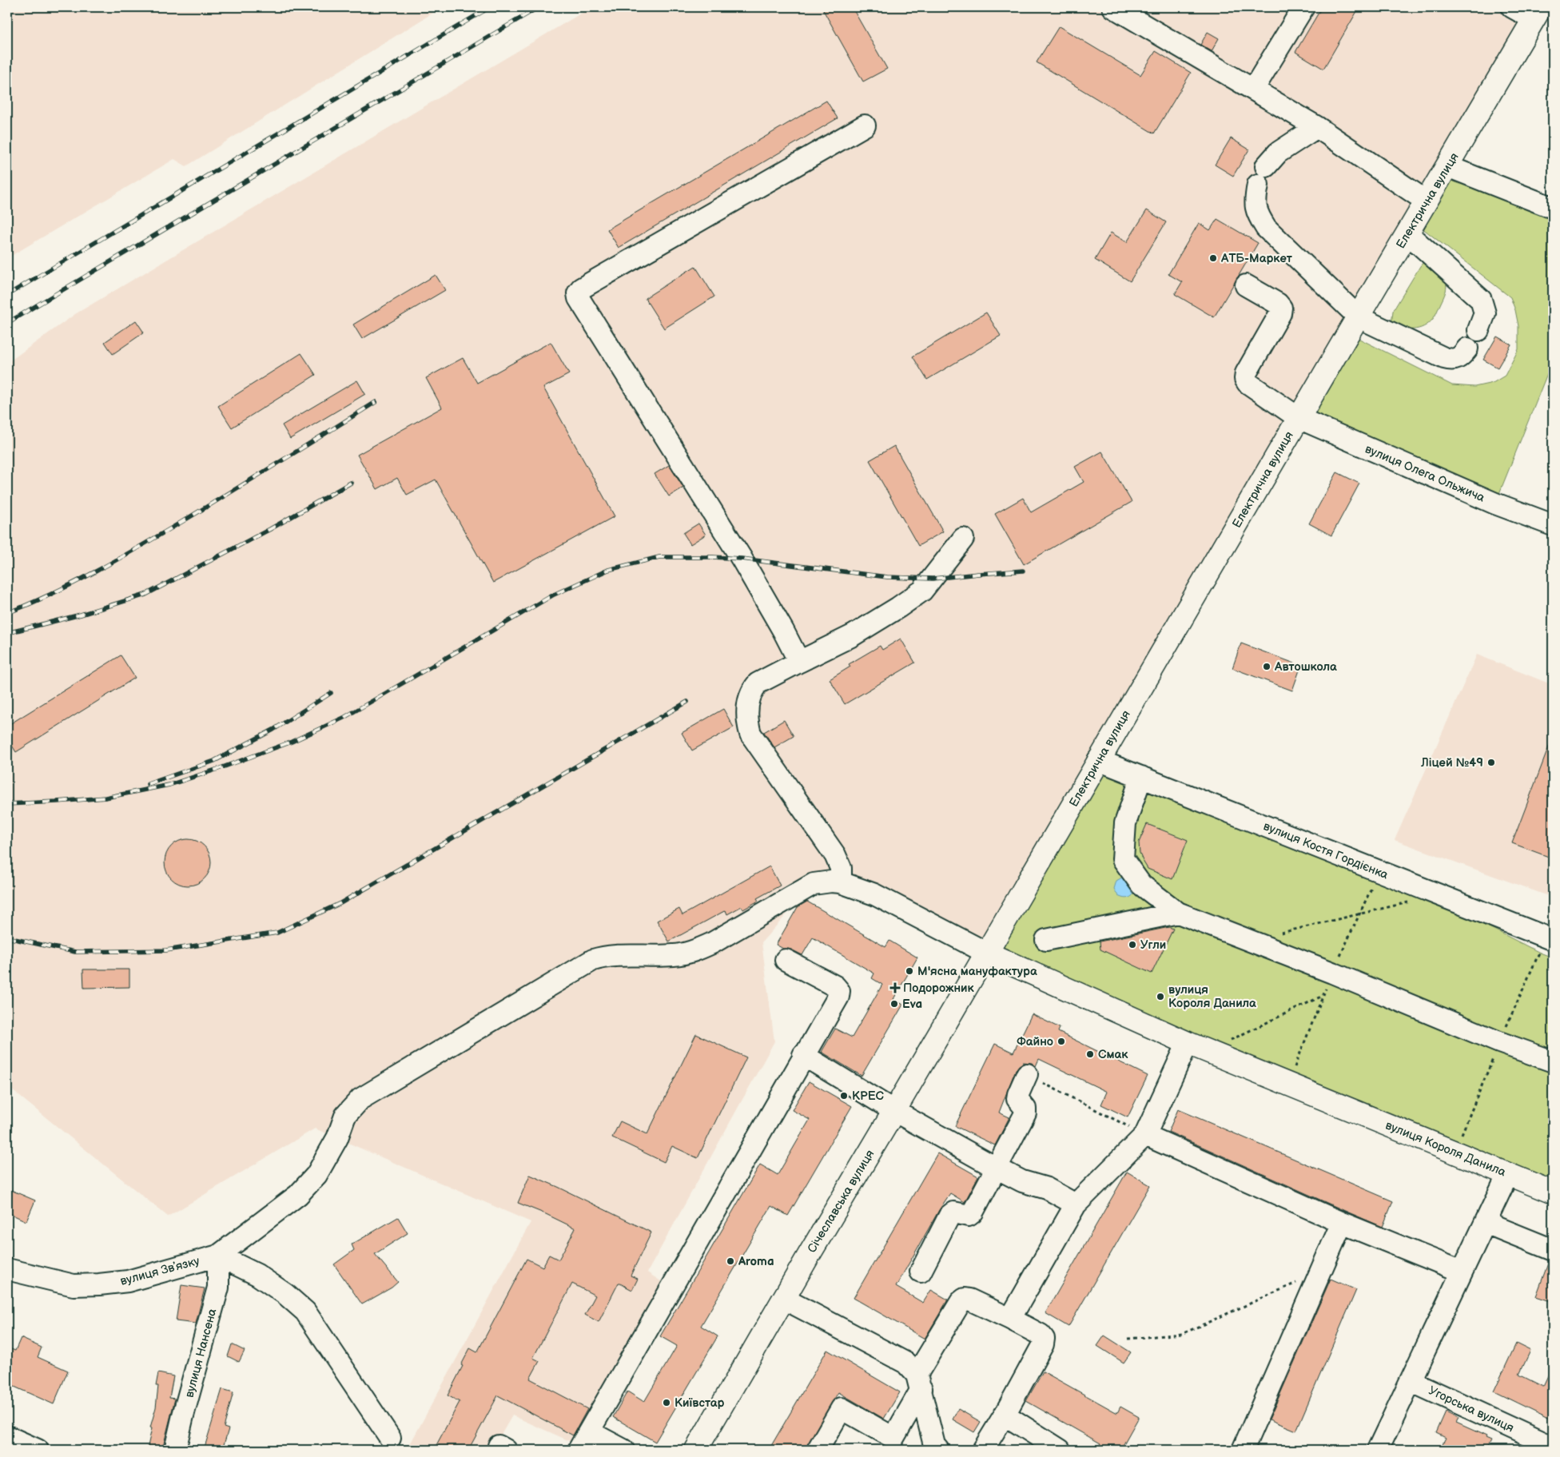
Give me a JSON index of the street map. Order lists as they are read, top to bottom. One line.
{"streets":{"main road":["Електрична вулиця","вулиця Короля Данила","Січеславська вулиця"],"street":["вулиця Олега Ольжича","вулиця Костя Гордієнка","вулиця Звʼязку","вулиця Нансена","Угорська вулиця"]},"crossings":[["Електрична вулиця","вулиця Олега Ольжича"],["Електрична вулиця","вулиця Костя Гордієнка"],["Електрична вулиця","вулиця Короля Данила"],["Електрична вулиця","Січеславська вулиця"],["вулиця Короля Данила","Січеславська вулиця"],["вулиця Звʼязку","вулиця Нансена"]],"places":{"other":["АТБ-Маркет","Автошкола","Ліцей №49","Угли","М'ясна мануфактура","вулиця Короля Данила","Eva","Файно","Смак","КРЕС","Aroma","Київстар"],"health":["Подорожник"]}}
